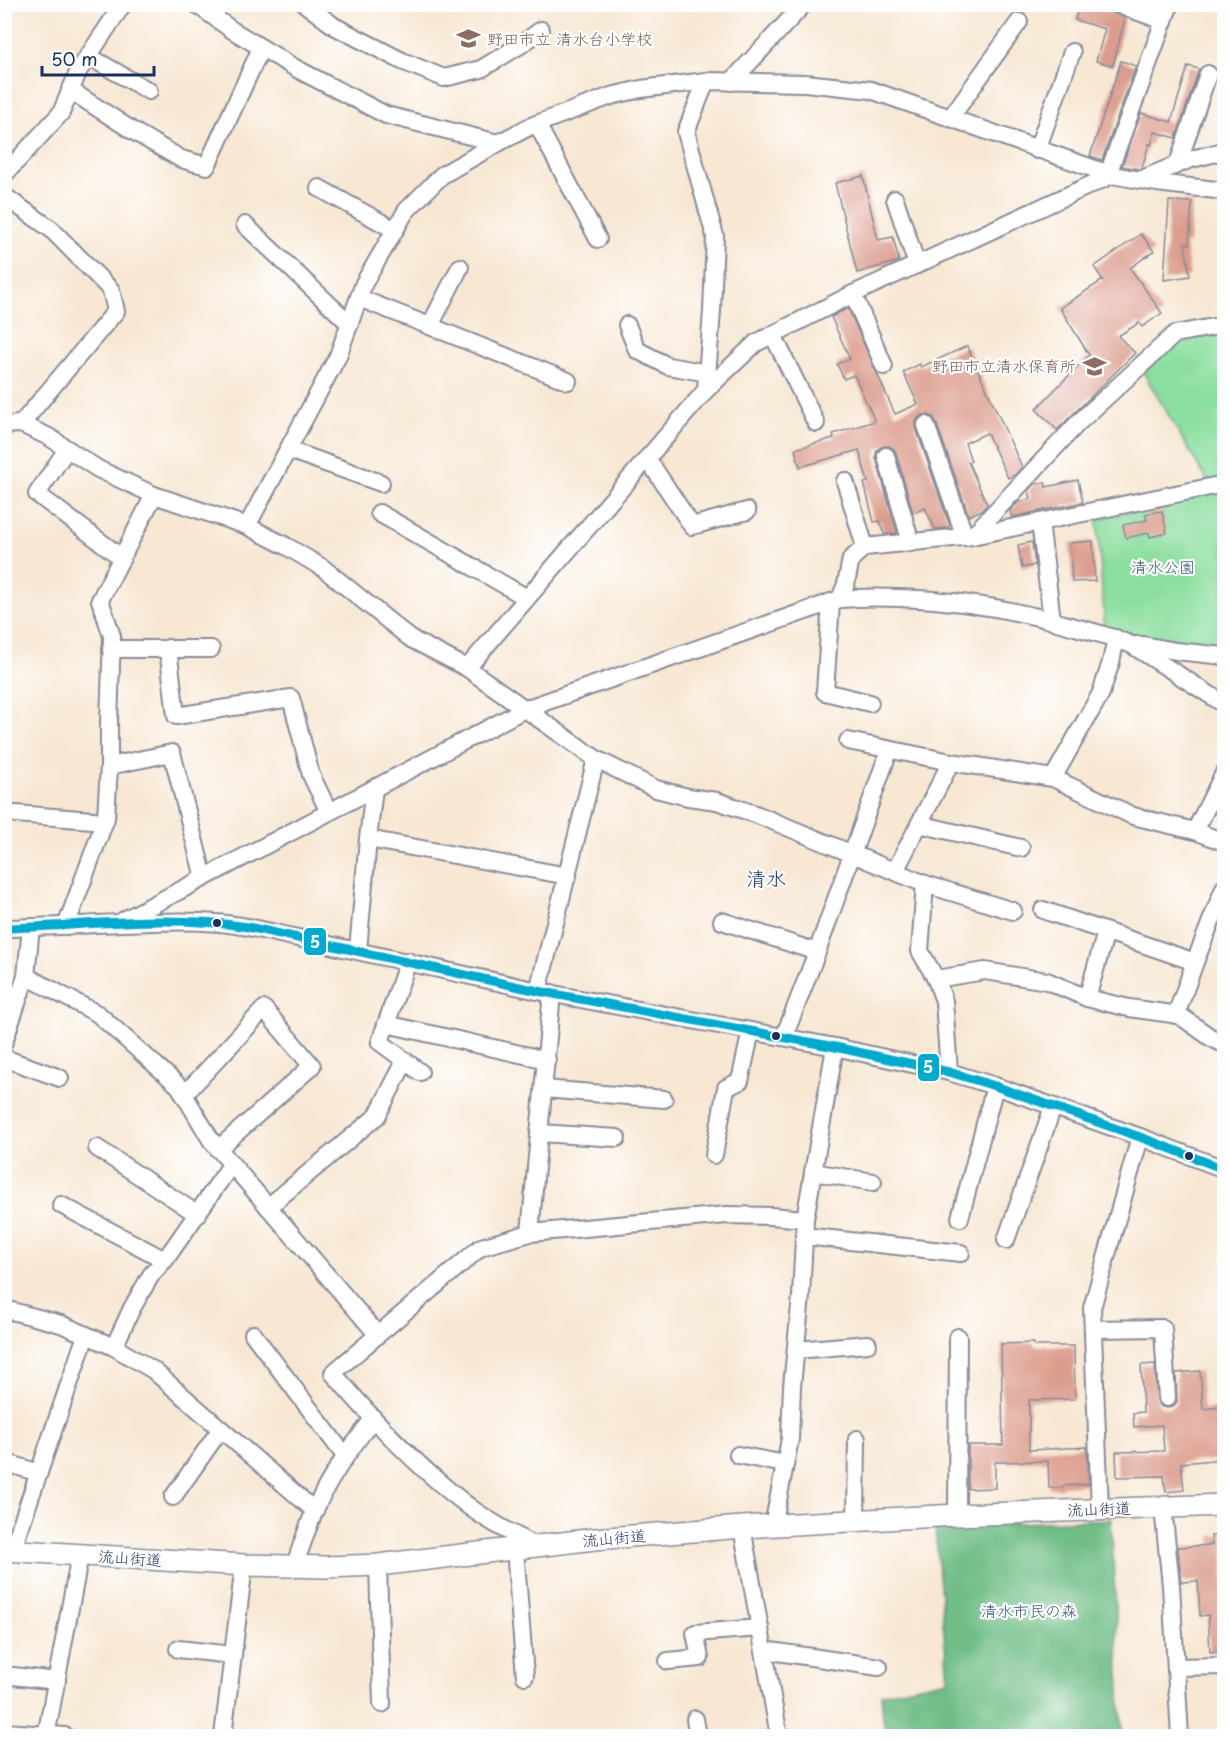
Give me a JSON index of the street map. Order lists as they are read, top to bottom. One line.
{"streets":{"main road":["流山街道"]},"districts":["清水"],"parks":["清水公園","清水市民の森"],"places":{"school or university":["野田市立 清水台小学校","野田市立清水保育所"]},"lines":["transit line 5"],"scale_bar":"50 m"}
